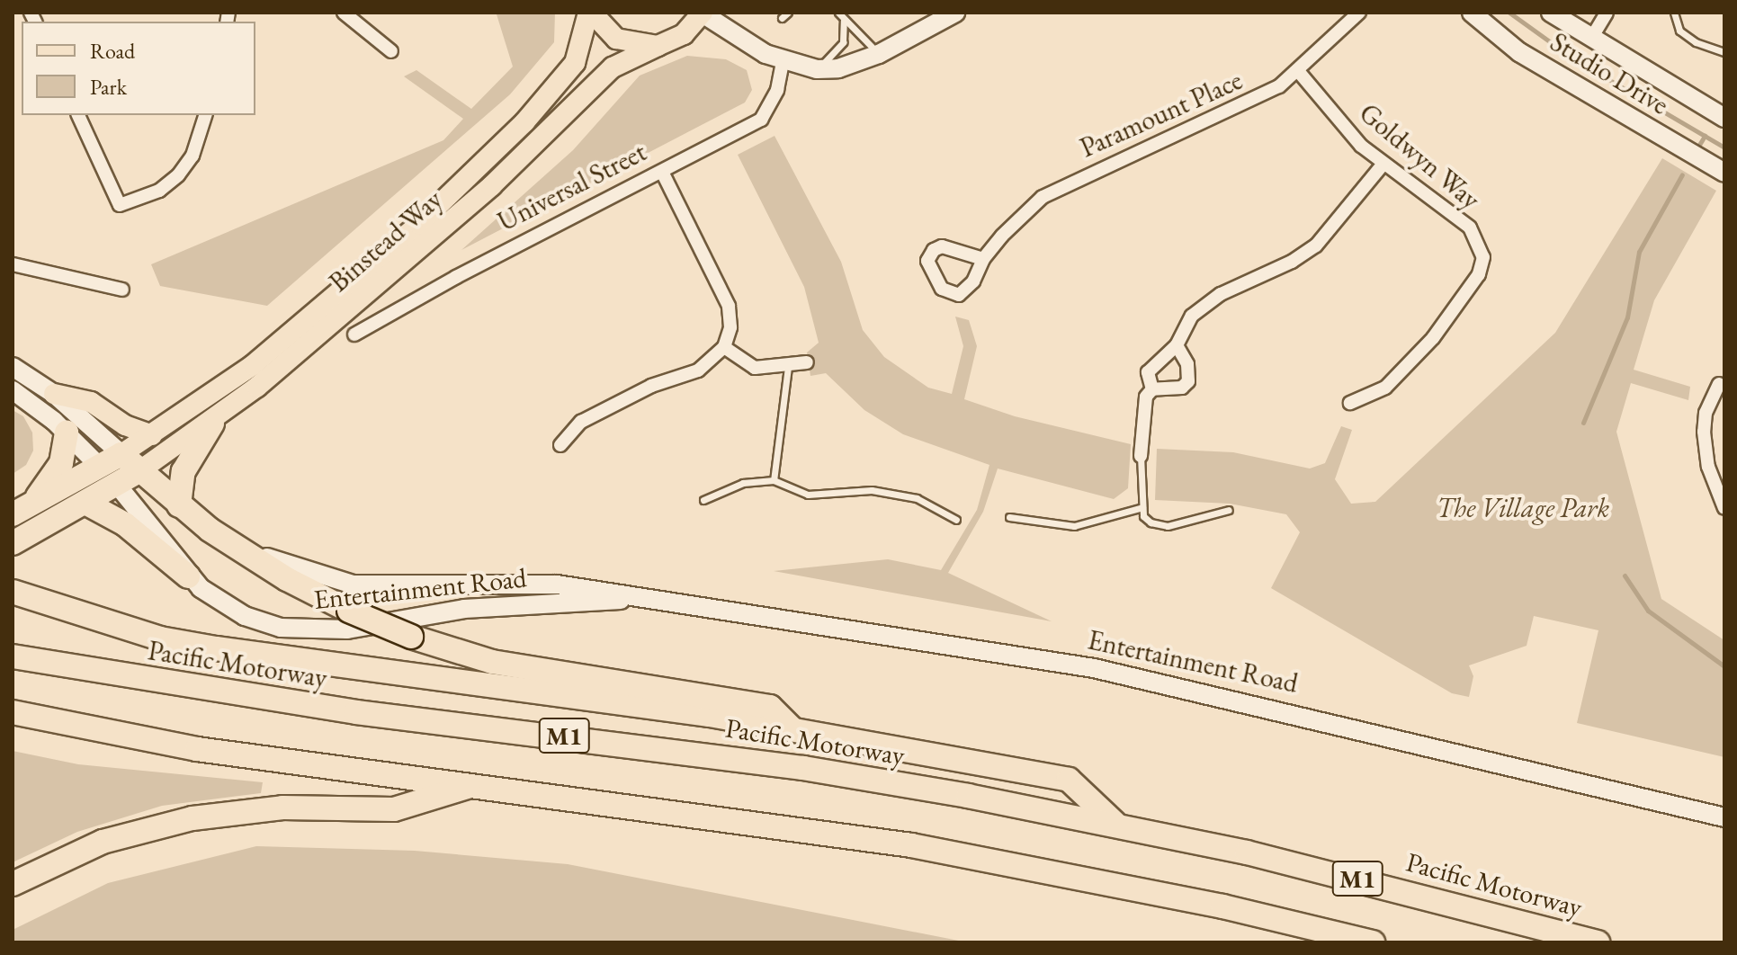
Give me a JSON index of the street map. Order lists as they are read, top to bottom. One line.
{"streets":{"highway":["Entertainment Road","Pacific Motorway","M1"],"main road":["Binstead Way"],"street":["Studio Drive","Paramount Place","Goldwyn Way","Universal Street"]},"crossings":[["Paramount Place","Goldwyn Way"],["Binstead Way","Entertainment Road"]],"parks":["The Village Park"],"legend":["Road","Park"]}
